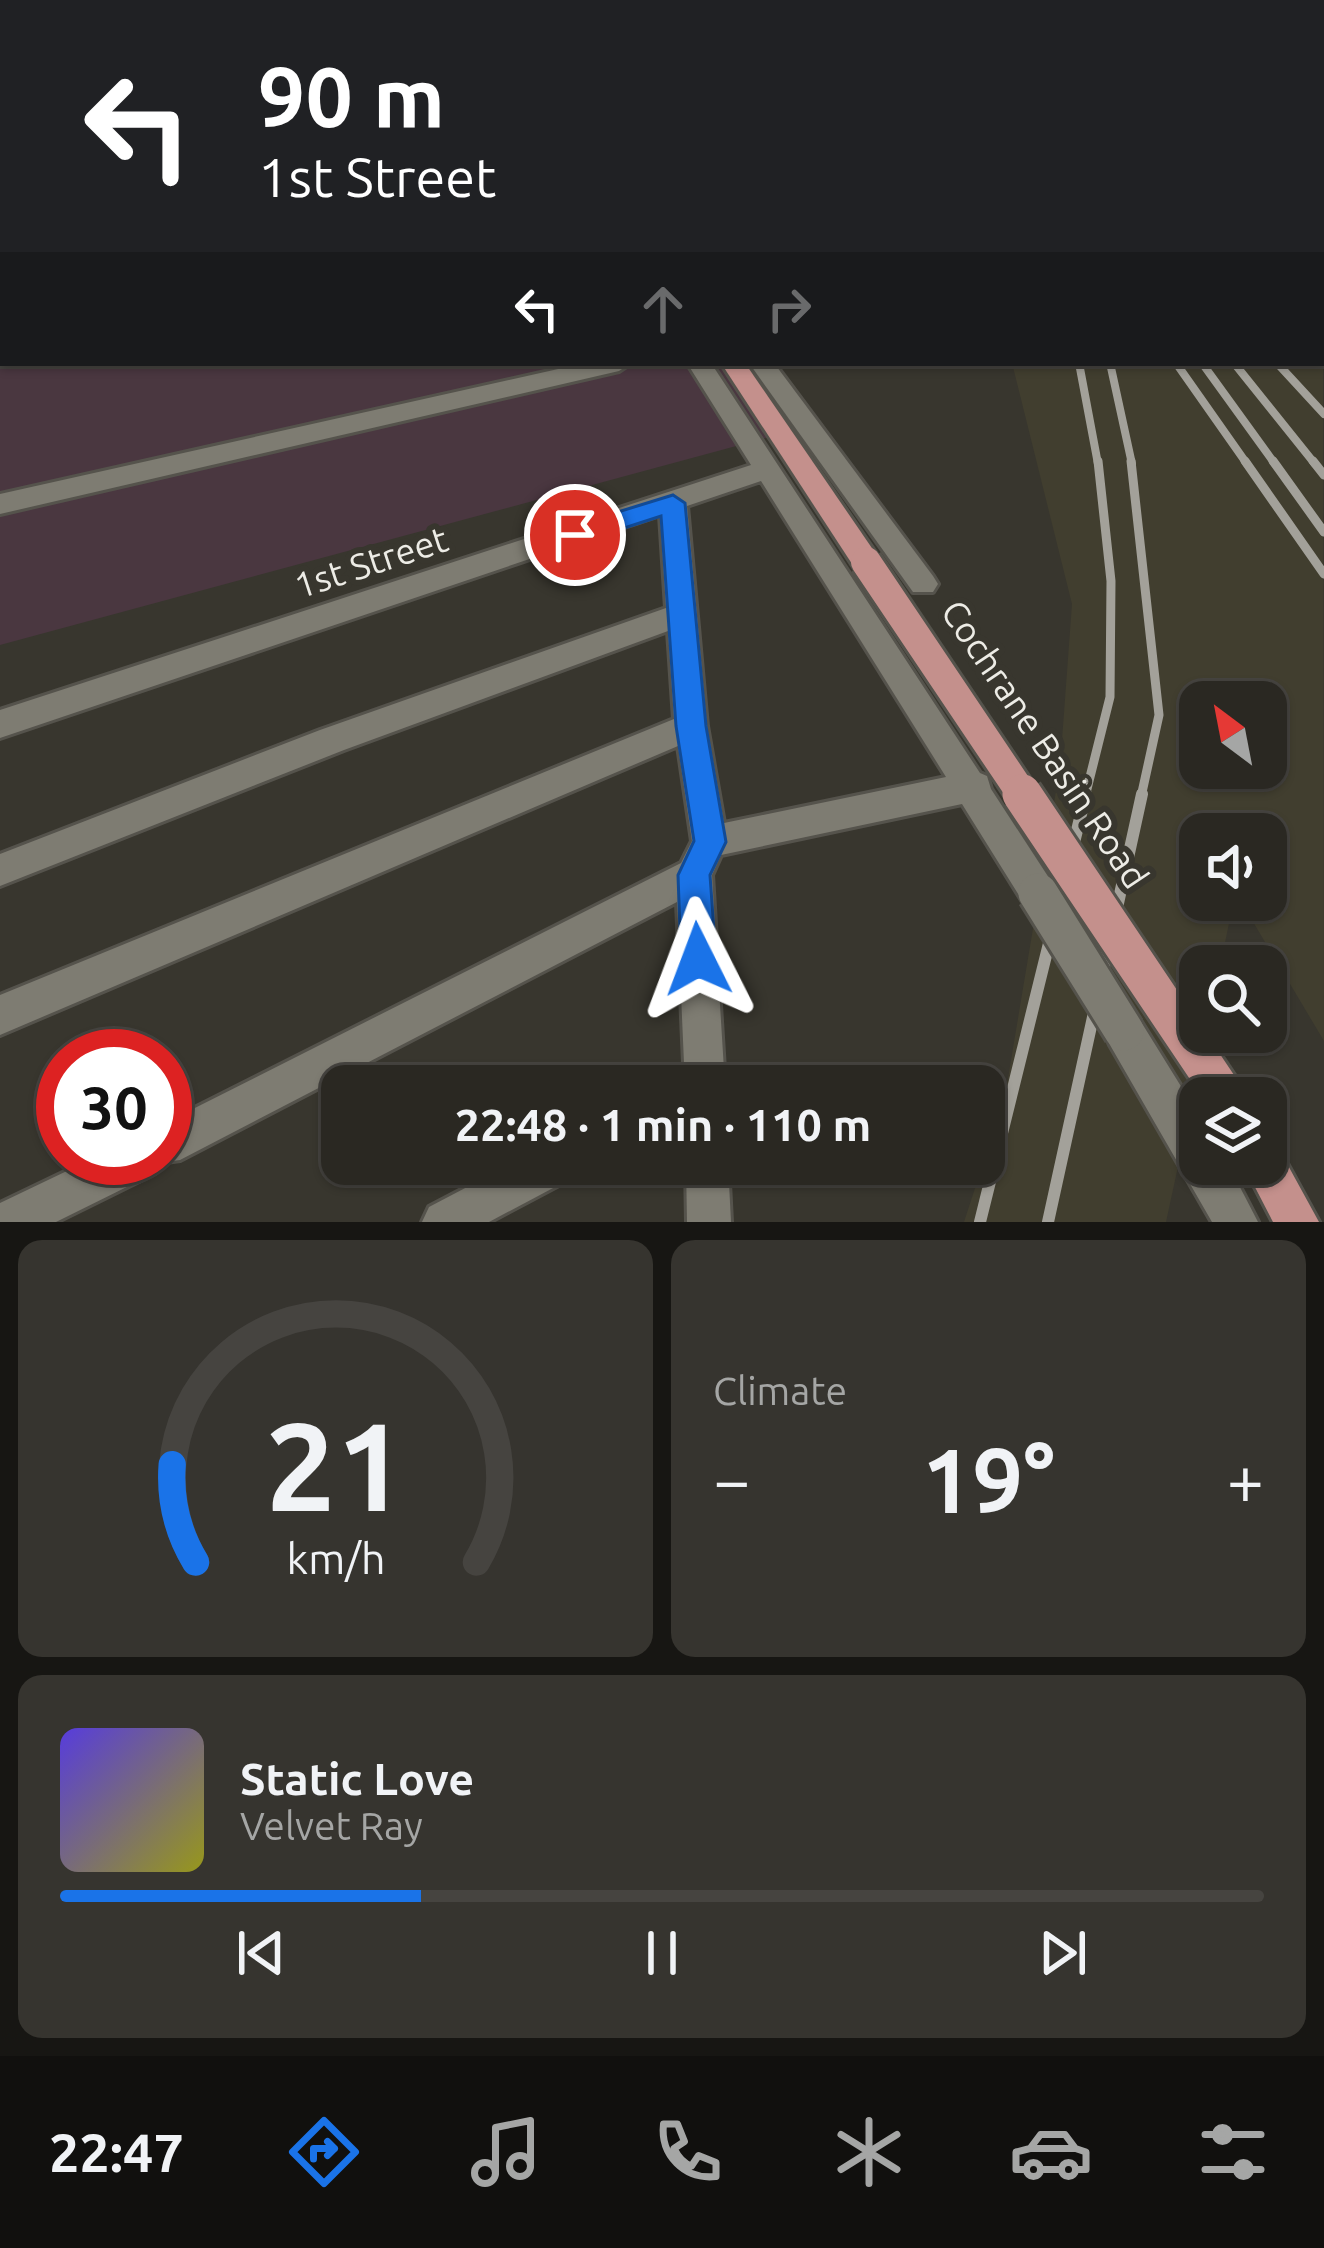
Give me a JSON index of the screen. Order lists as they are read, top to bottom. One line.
{"streets":{"main road":["Cochrane Basin Road"],"street":["1st Street"]},"north":"top left","page":{"turn":["90 m","1st Street"],"limit":"30","trip":"22:48 · 1 min · 110 m","tile":"Climate","heat":["−","19°","+"],"song":["Static Love","Velvet Ray"],"tabs":"22:47","gauge":["21","km/h"]}}
